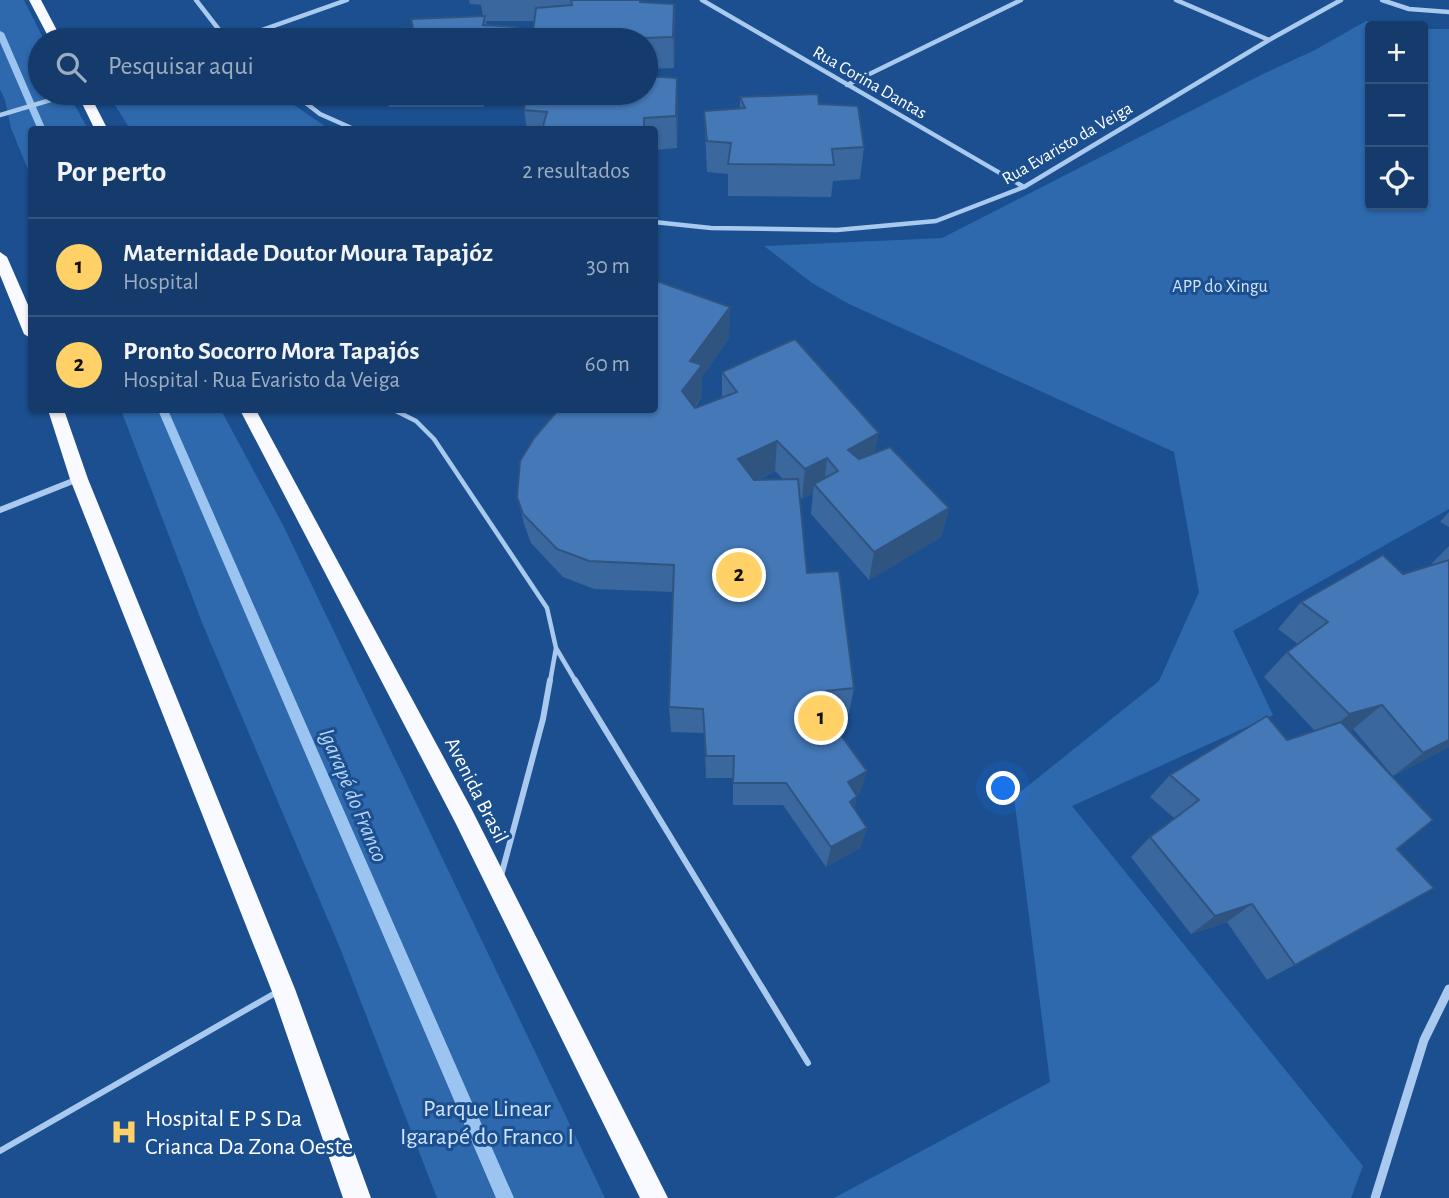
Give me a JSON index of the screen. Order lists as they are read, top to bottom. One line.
{"streets":{"highway":["Avenida Brasil"],"street":["Rua Corina Dantas","Rua Evaristo da Veiga"]},"crossings":[["Rua Corina Dantas","Rua Evaristo da Veiga"]],"water":["Igarapé do Franco"],"parks":["APP do Xingu","Parque Linear Igarapé do Franco I"],"places":{"hospital":["Hospital E P S Da Crianca Da Zona Oeste"]},"page":{"map_buttons":["+","−"],"search":"Pesquisar aqui","heading":["Por perto","2 resultados"],"list":[{"mark":"1","name":"Maternidade Doutor Moura Tapajóz","note":"Hospital","value":"30 m"},{"mark":"2","name":"Pronto Socorro Mora Tapajós","note":"Hospital · Rua Evaristo da Veiga","value":"60 m"}],"pins":["2","1"]}}
